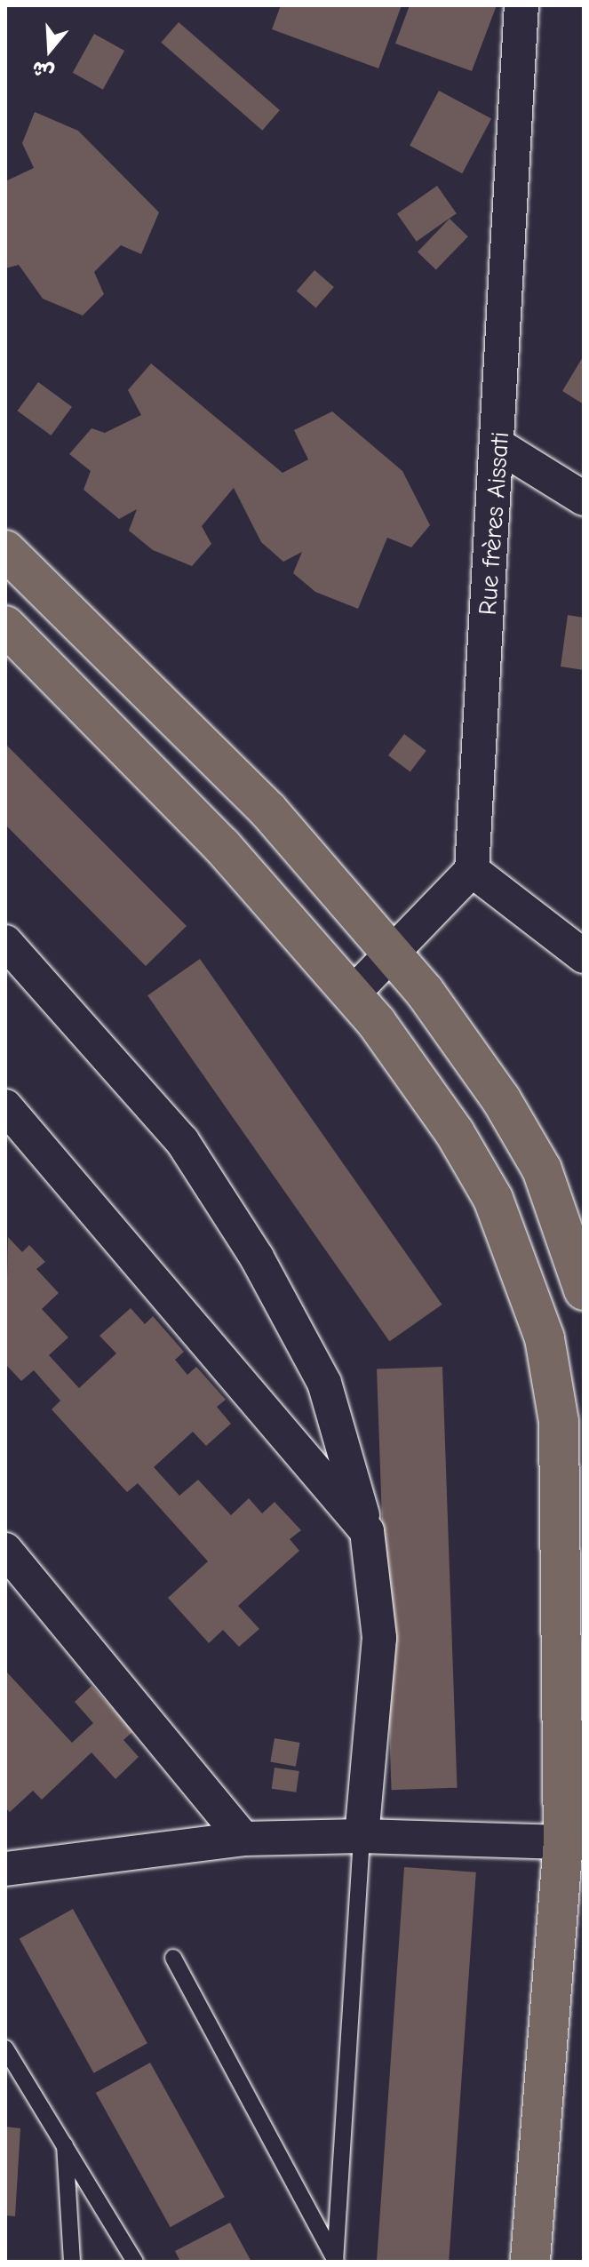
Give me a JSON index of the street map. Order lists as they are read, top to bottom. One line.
{"streets":{"street":["Rue frères Aissati"]},"north":"bottom"}
